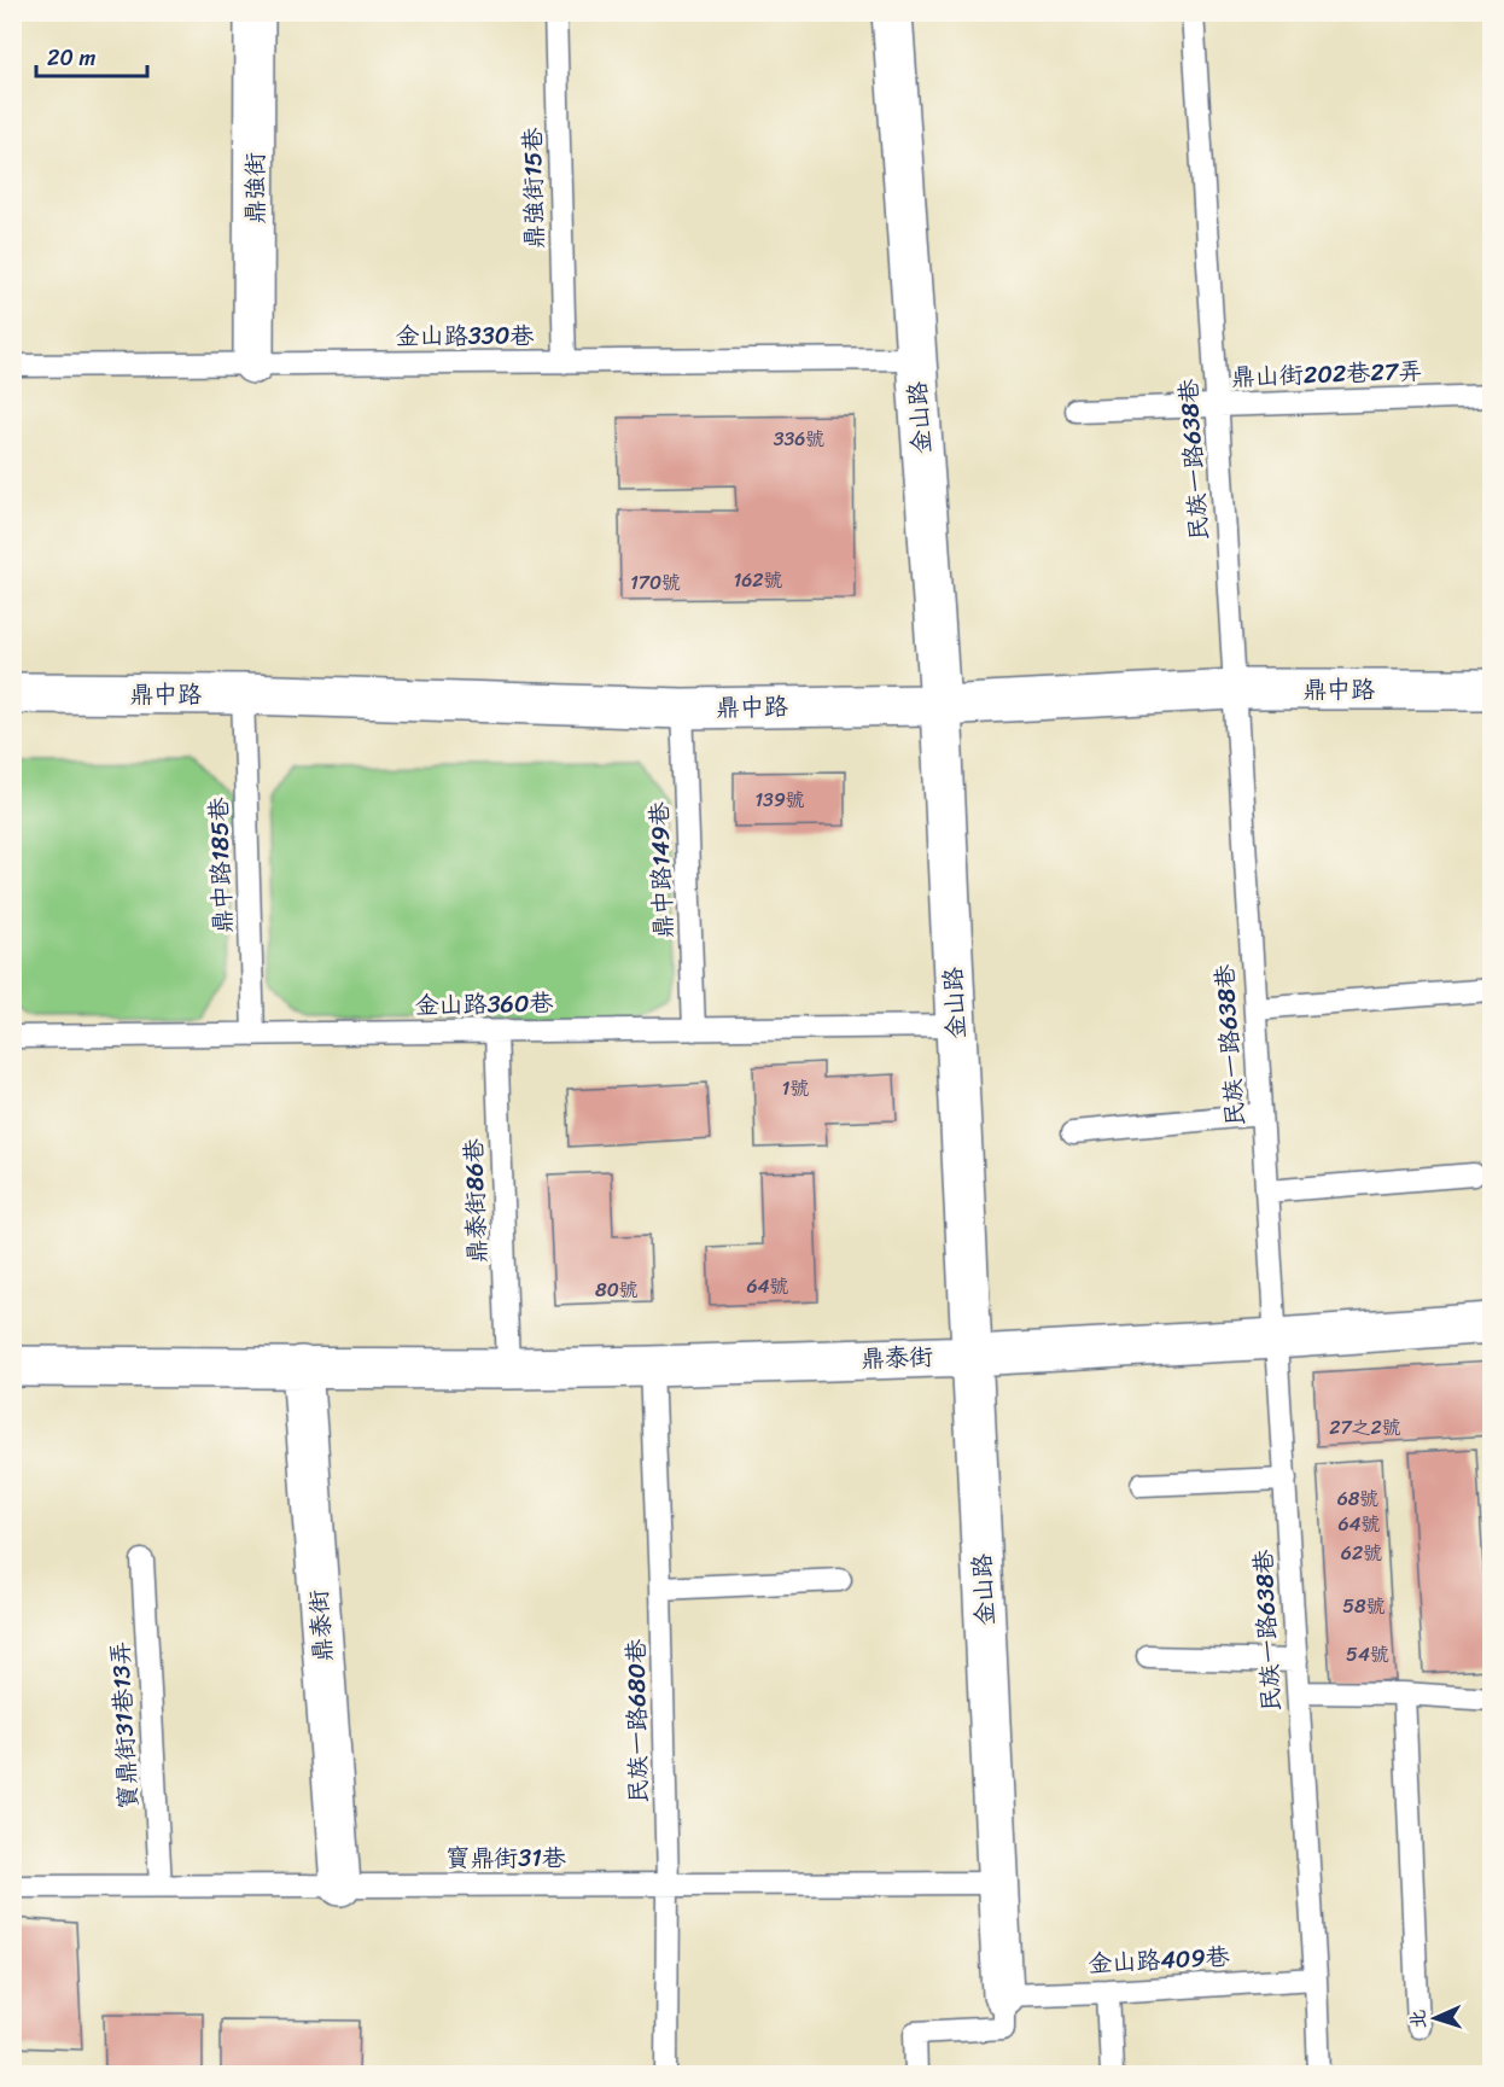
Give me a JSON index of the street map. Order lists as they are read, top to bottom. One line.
{"streets":{"street":["鼎強街","金山路","鼎中路","鼎泰街"],"lane":["鼎強街15巷","金山路330巷","鼎山街202巷27弄","民族一路638巷","鼎中路185巷","鼎中路149巷","金山路360巷","鼎泰街86巷","民族一路680巷","寶鼎街31巷13弄","寶鼎街31巷","金山路409巷"]},"crossings":[["鼎強街","金山路330巷"],["鼎強街15巷","金山路330巷"],["金山路330巷","金山路"],["鼎山街202巷27弄","民族一路638巷"],["金山路","鼎中路"],["金山路","金山路360巷"],["金山路","鼎泰街"],["金山路","寶鼎街31巷"],["金山路","金山路409巷"],["民族一路638巷","鼎中路"],["民族一路638巷","鼎泰街"],["民族一路638巷","金山路409巷"],["鼎中路","鼎中路185巷"],["鼎中路","鼎中路149巷"],["鼎中路185巷","金山路360巷"],["鼎中路149巷","金山路360巷"],["金山路360巷","鼎泰街86巷"],["鼎泰街86巷","鼎泰街"],["鼎泰街","民族一路680巷"],["鼎泰街","寶鼎街31巷"],["民族一路680巷","寶鼎街31巷"],["寶鼎街31巷13弄","寶鼎街31巷"]],"house_numbers":["336號","162號","170號","139號","1號","64號","80號","27之2號","68號","64號","62號","58號","54號"],"scale_bar":"20 m","north":"left"}
